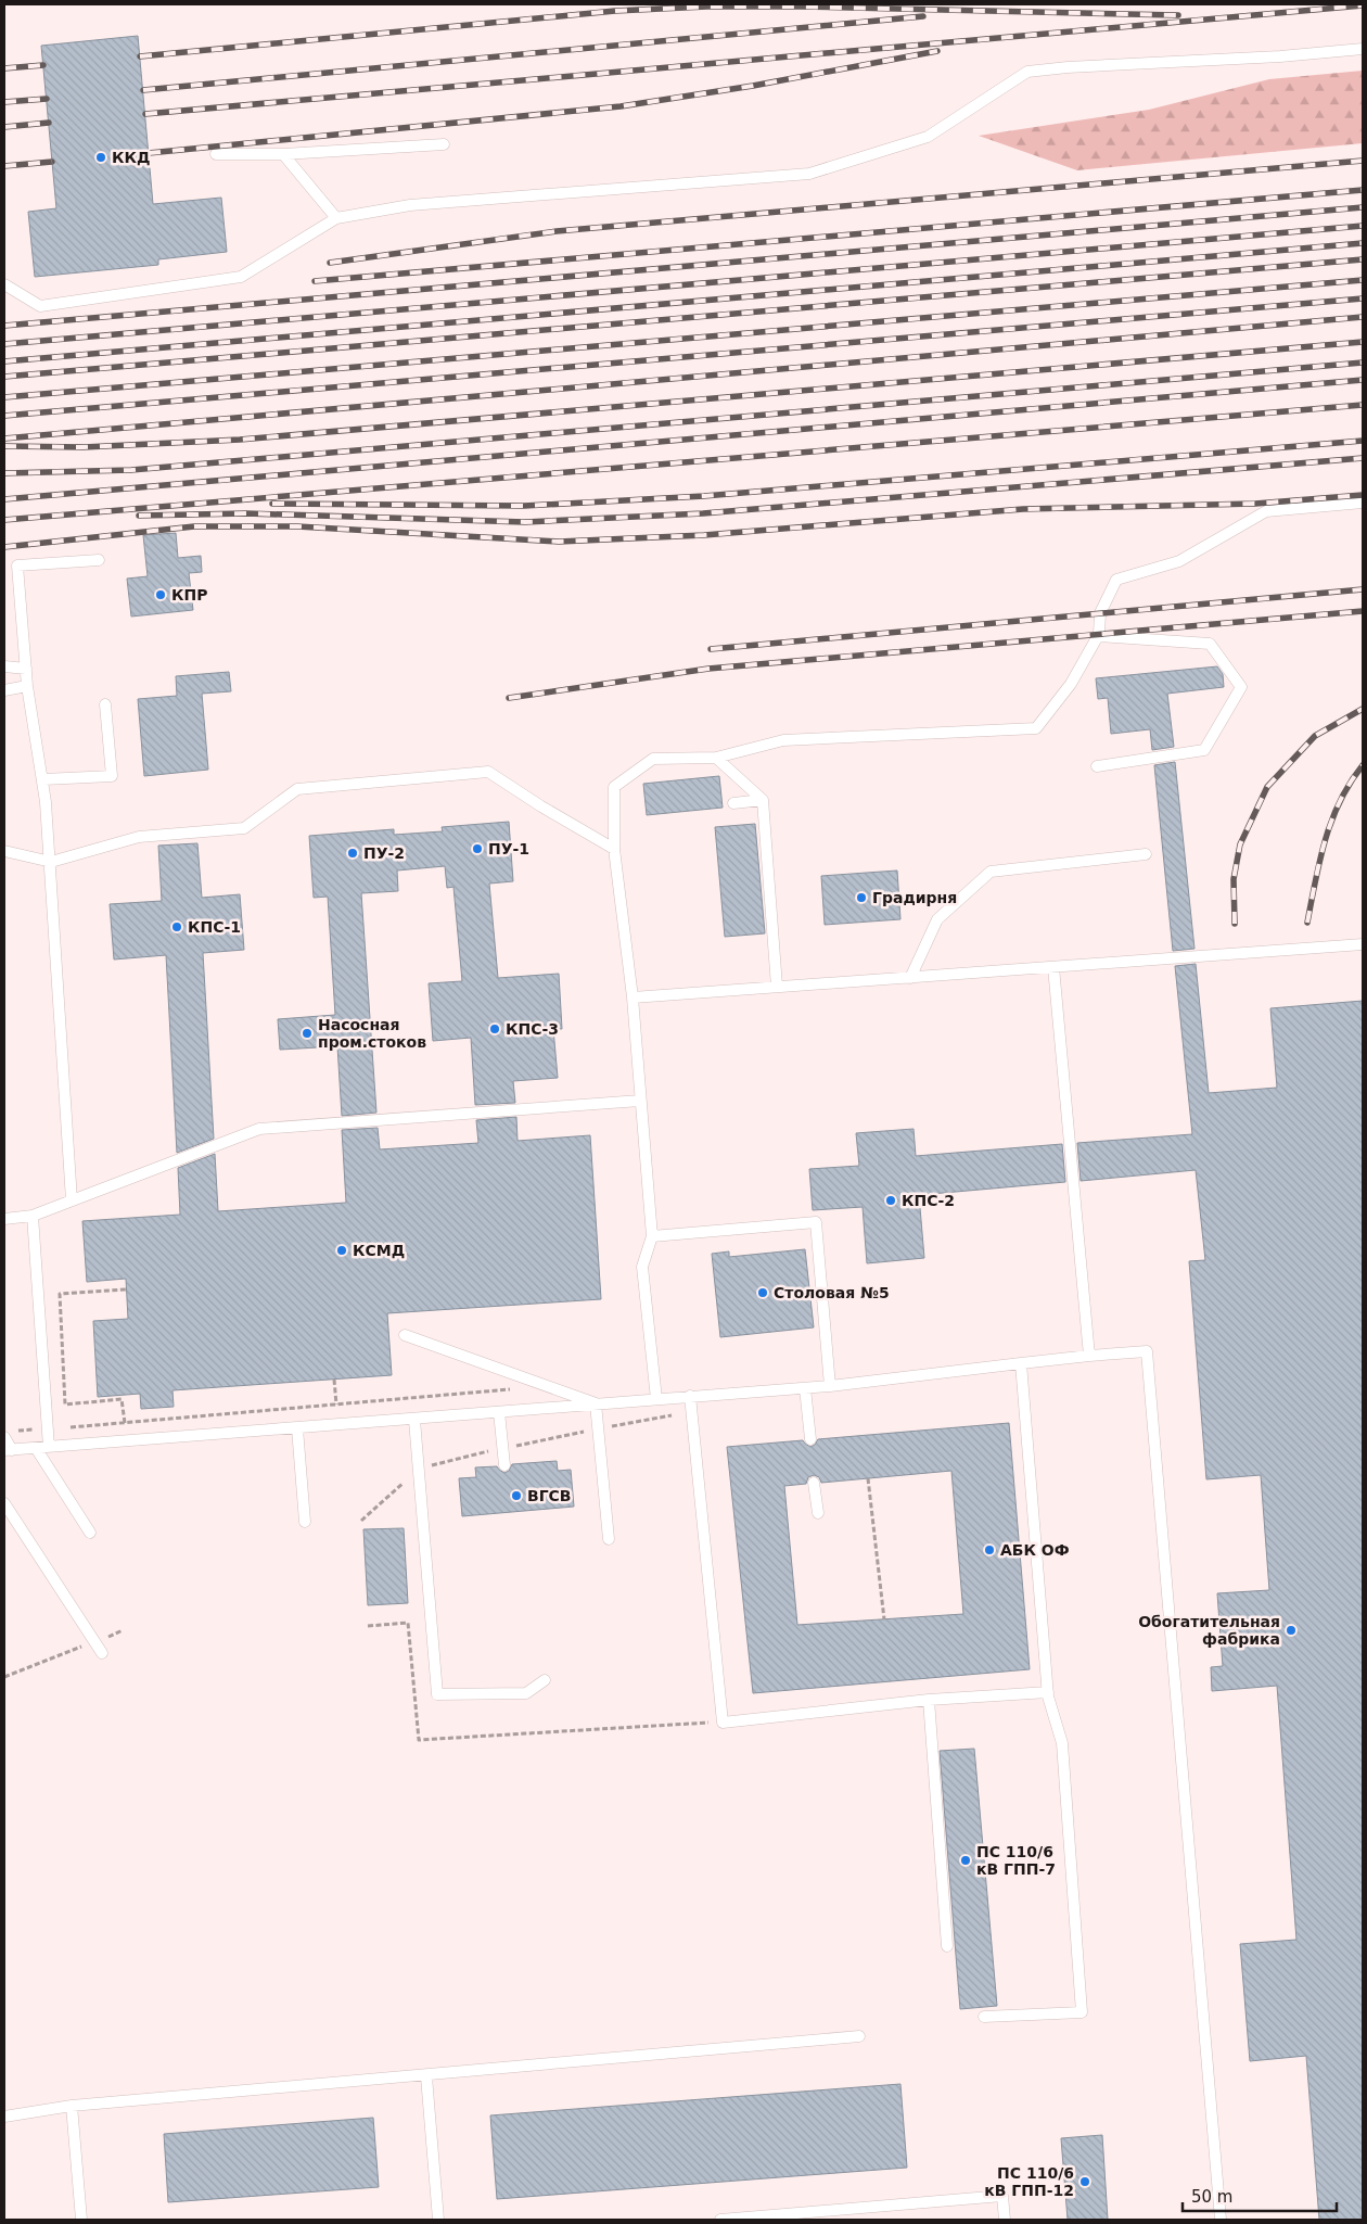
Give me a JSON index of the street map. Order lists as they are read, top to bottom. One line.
{"places":["ККД","КПР","ПУ-1","ПУ-2","Градирня","КПС-1","КПС-3","Насосная пром.стоков","КПС-2","КСМД","Столовая №5","ВГСВ","АБК ОФ","Обогатительная фабрика","ПС 110/6 кВ ГПП-7","ПС 110/6 кВ ГПП-12"],"scale_bar":"50 m"}
